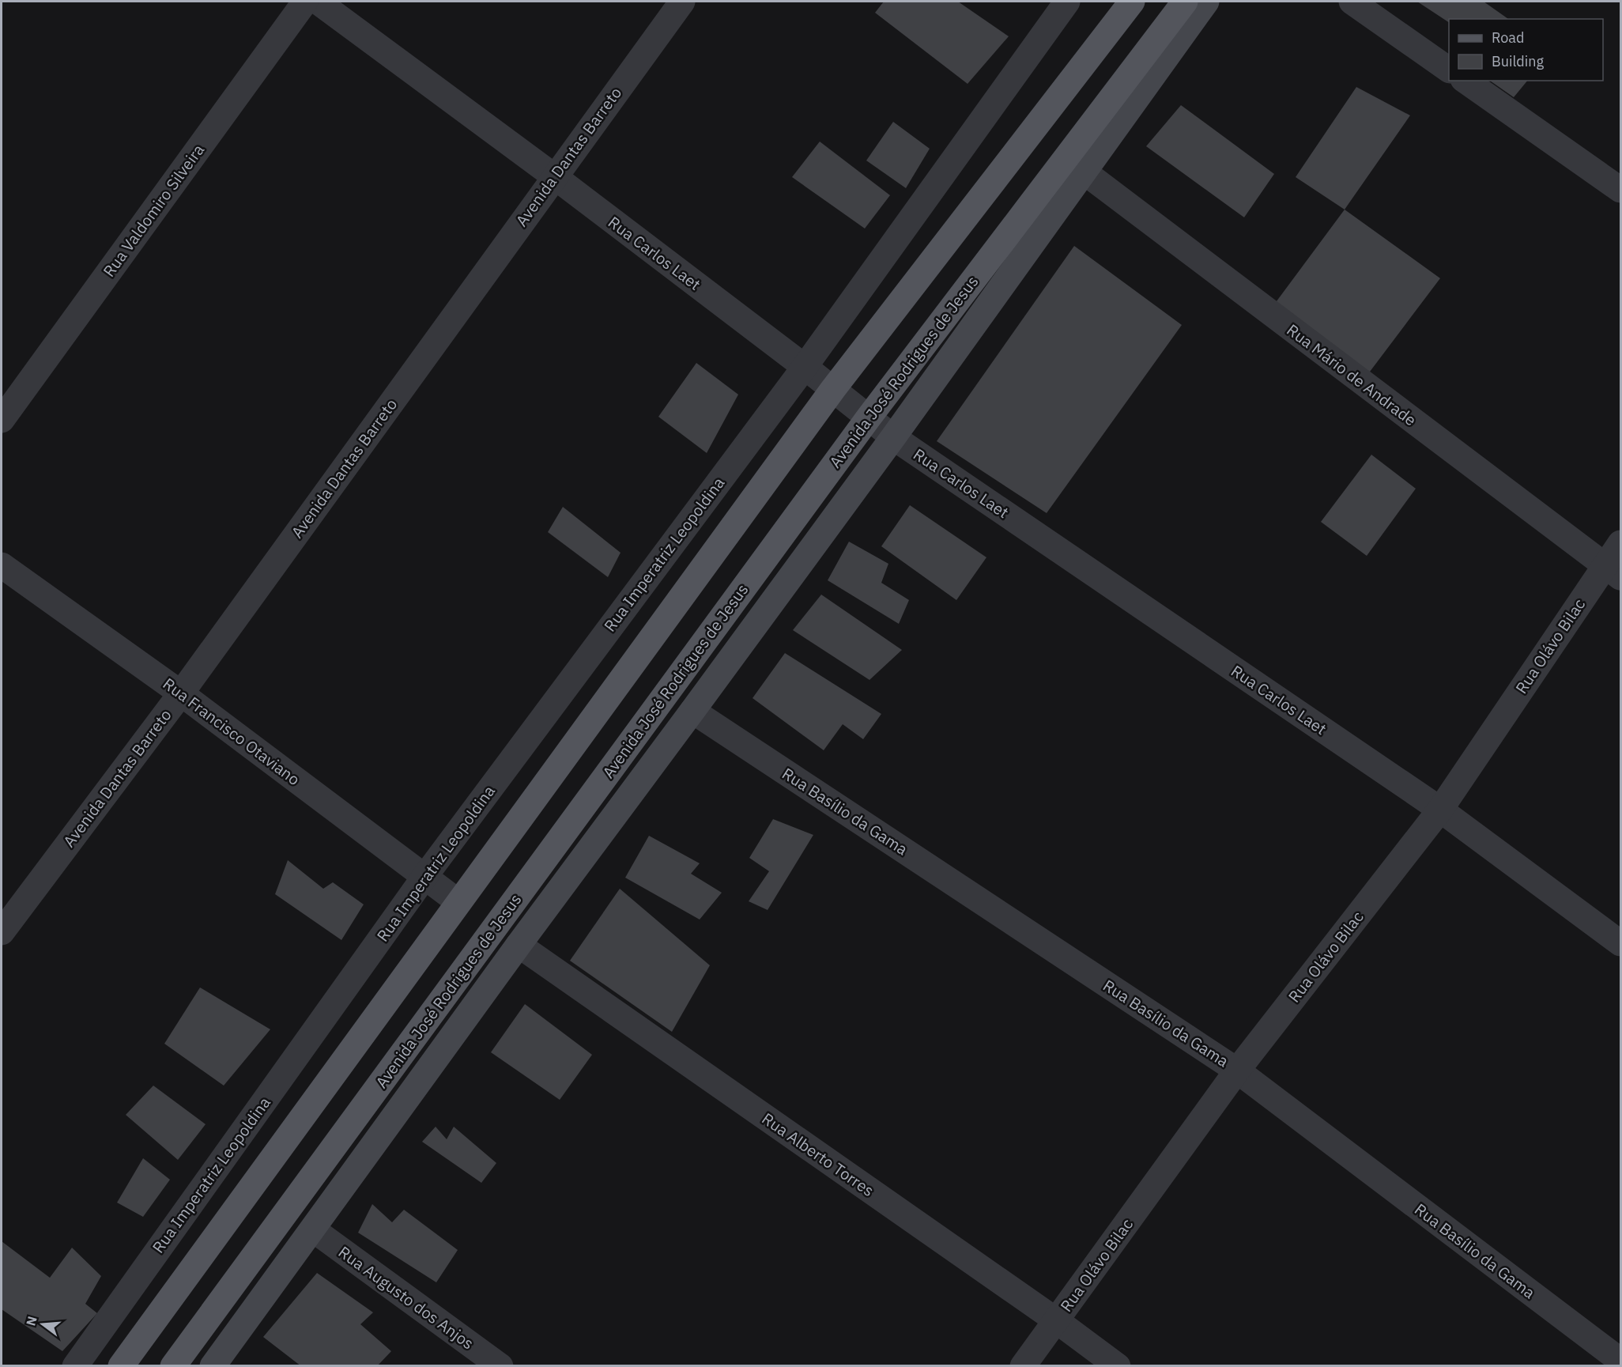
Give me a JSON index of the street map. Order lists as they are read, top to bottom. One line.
{"streets":{"main road":["Avenida José Rodrigues de Jesus"],"street":["Avenida Dantas Barreto","Rua Valdomiro Silveira","Rua Carlos Laet","Rua Mário de Andrade","Rua Imperatriz Leopoldina","Rua Olávo Bilac","Rua Francisco Otaviano","Rua Basílio da Gama","Rua Alberto Torres","Rua Augusto dos Anjos"]},"crossings":[["Avenida Dantas Barreto","Rua Carlos Laet"],["Avenida Dantas Barreto","Rua Francisco Otaviano"],["Rua Carlos Laet","Avenida José Rodrigues de Jesus"],["Rua Carlos Laet","Rua Imperatriz Leopoldina"],["Rua Carlos Laet","Rua Olávo Bilac"],["Avenida José Rodrigues de Jesus","Rua Mário de Andrade"],["Avenida José Rodrigues de Jesus","Rua Basílio da Gama"],["Avenida José Rodrigues de Jesus","Rua Alberto Torres"],["Avenida José Rodrigues de Jesus","Rua Augusto dos Anjos"],["Rua Mário de Andrade","Rua Olávo Bilac"],["Rua Imperatriz Leopoldina","Rua Francisco Otaviano"],["Rua Olávo Bilac","Rua Basílio da Gama"],["Rua Olávo Bilac","Rua Alberto Torres"]],"legend":["Road","Building"],"north":"left"}
